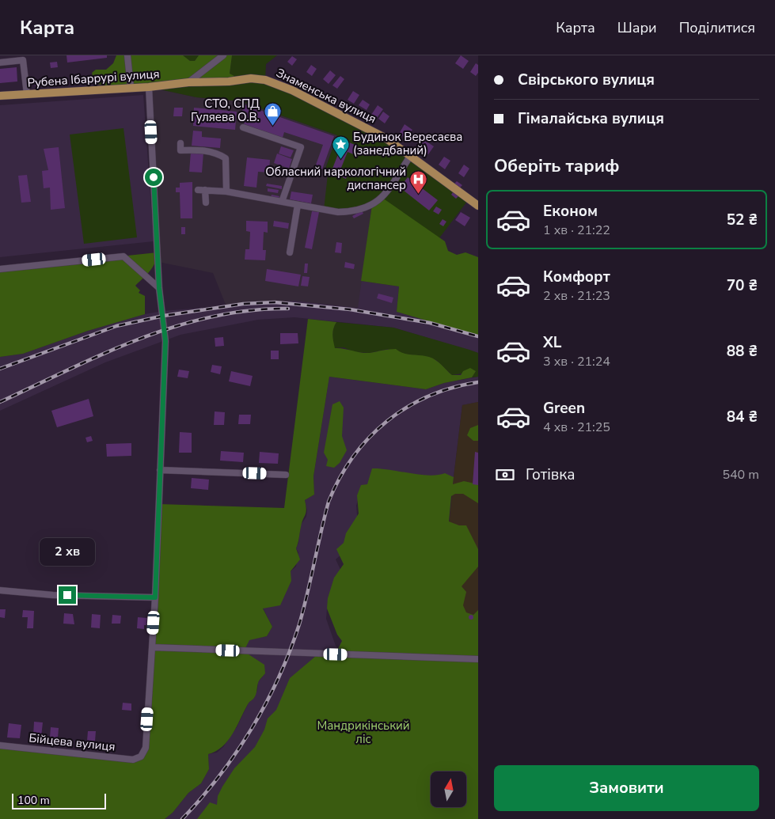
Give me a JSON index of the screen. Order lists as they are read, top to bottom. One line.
{"streets":{"main road":["Рубена Ібаррурі вулиця","Знаменська вулиця"],"street":["Бійцева вулиця"]},"crossings":[["Рубена Ібаррурі вулиця","Знаменська вулиця"]],"parks":["Мандрикінський ліс"],"places":{"shop":["СТО, СПД Гуляева О.В."],"place":["Будинок Вересаєва (занедбаний)"],"hospital":["Обласний наркологічний диспансер"]},"scale_bar":"100 m","north":"top","page":{"header":"Карта","nav":["Карта","Шари","Поділитися"],"banner":["Свірського вулиця","Гімалайська вулиця"],"heading":"Оберіть тариф","list":[{"name":"Економ","note":"1 хв · 21:22","value":"52 ₴"},{"name":"Комфорт","note":"2 хв · 21:23","value":"70 ₴"},{"name":"XL","note":"3 хв · 21:24","value":"88 ₴"},{"name":"Green","note":"4 хв · 21:25","value":"84 ₴"}],"pay":["Готівка","540 m"],"bubble":"2 хв","buttons":"Замовити","scale":"100 m"}}
